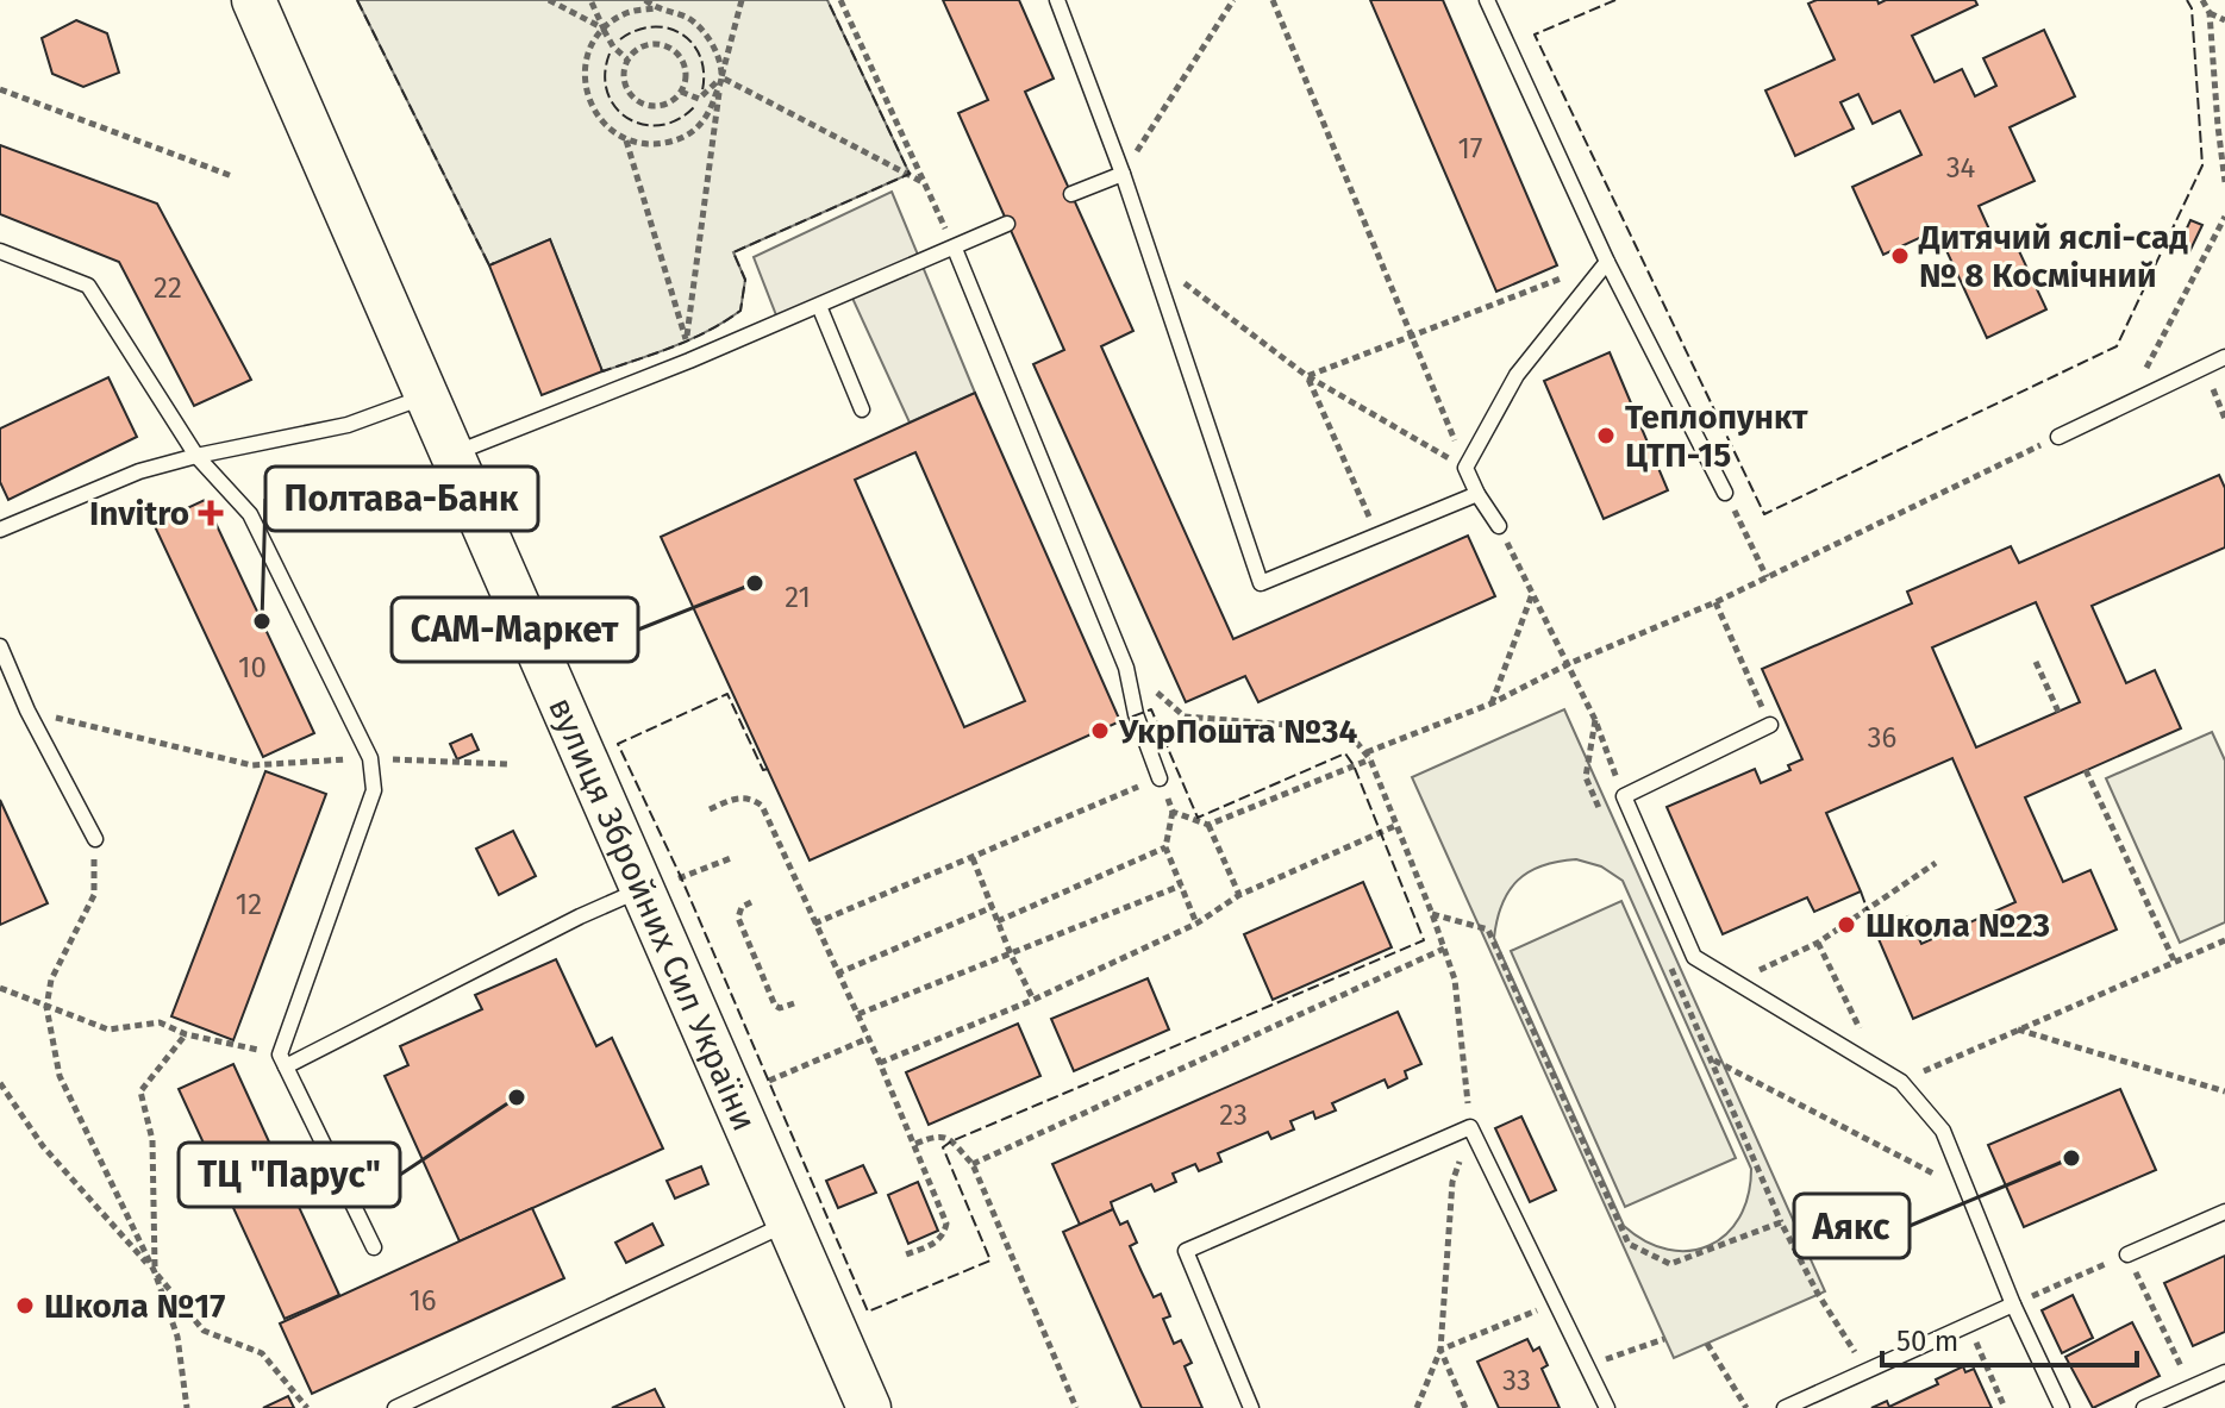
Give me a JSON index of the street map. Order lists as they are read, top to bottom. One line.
{"streets":{"street":["вулиця Збройних Сил України"]},"places":{"other":["Дитячий яслі-сад № 8 Космічний","Теплопункт ЦТП-15","САМ-Маркет","Полтава-Банк","УкрПошта №34","Школа №23","ТЦ \"Парус\"","Аякс","Школа №17"],"health":["Invitro"]},"house_numbers":["17","34","22","21","10","36","12","23","16","33"],"scale_bar":"50 m"}
